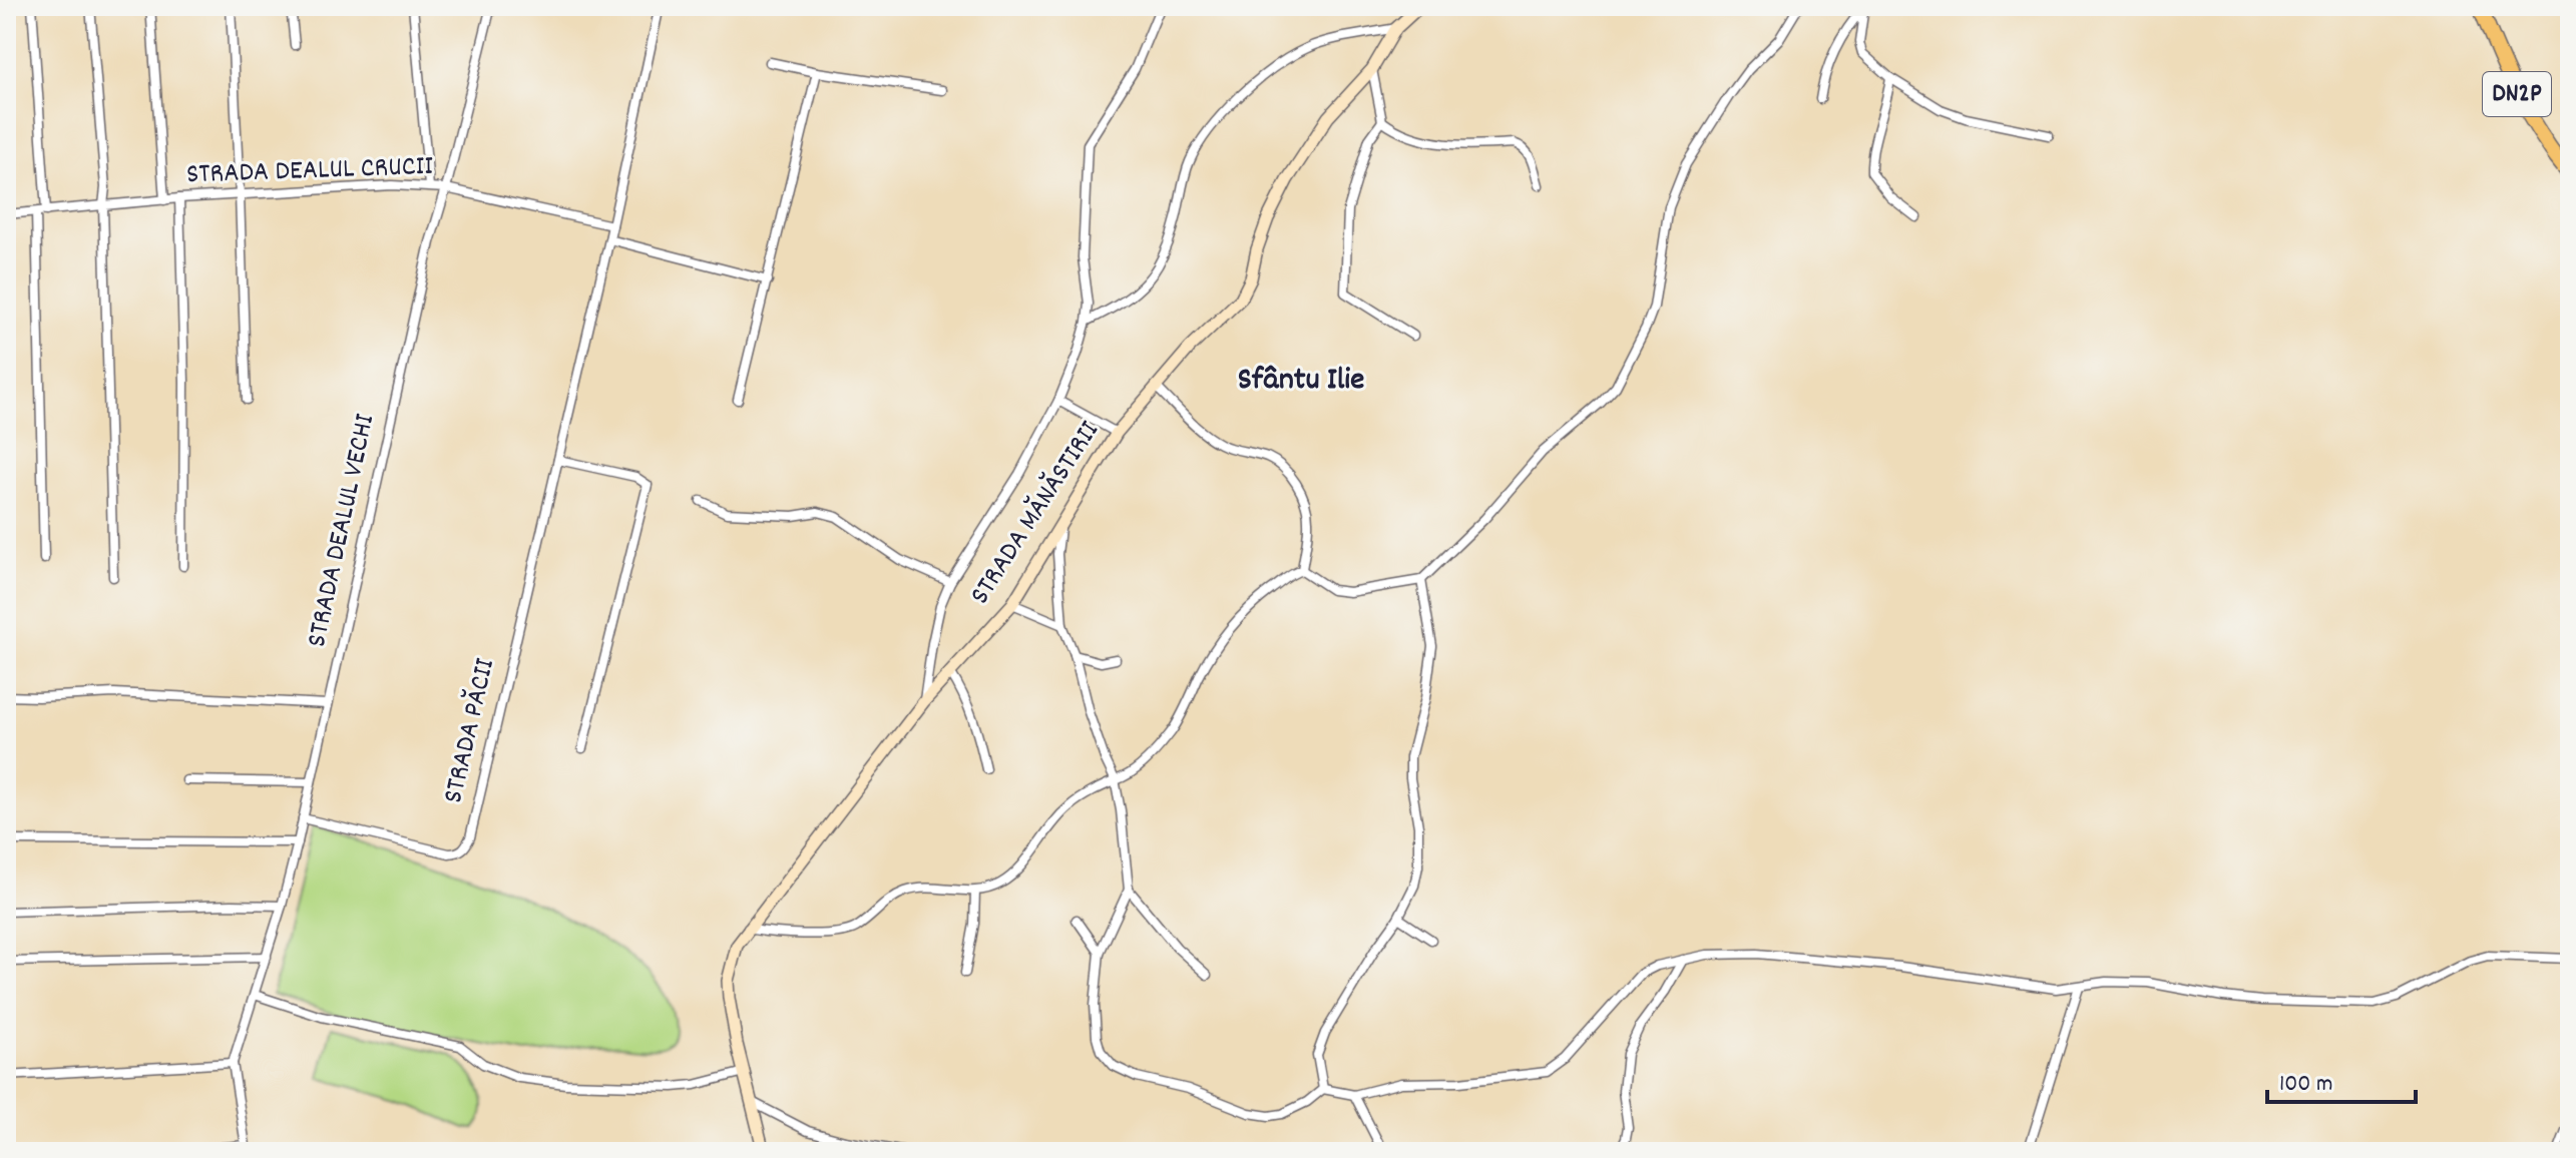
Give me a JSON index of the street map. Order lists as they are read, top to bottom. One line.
{"streets":{"highway":["DN2P"],"street":["STRADA DEALUL CRUCII","STRADA MĂNĂSTIRII","STRADA DEALUL VECHI","STRADA PĂCII"]},"crossings":[["STRADA DEALUL CRUCII","STRADA DEALUL VECHI"],["STRADA DEALUL CRUCII","STRADA PĂCII"],["STRADA DEALUL VECHI","STRADA PĂCII"]],"districts":["Sfântu Ilie"],"scale_bar":"100 m"}
